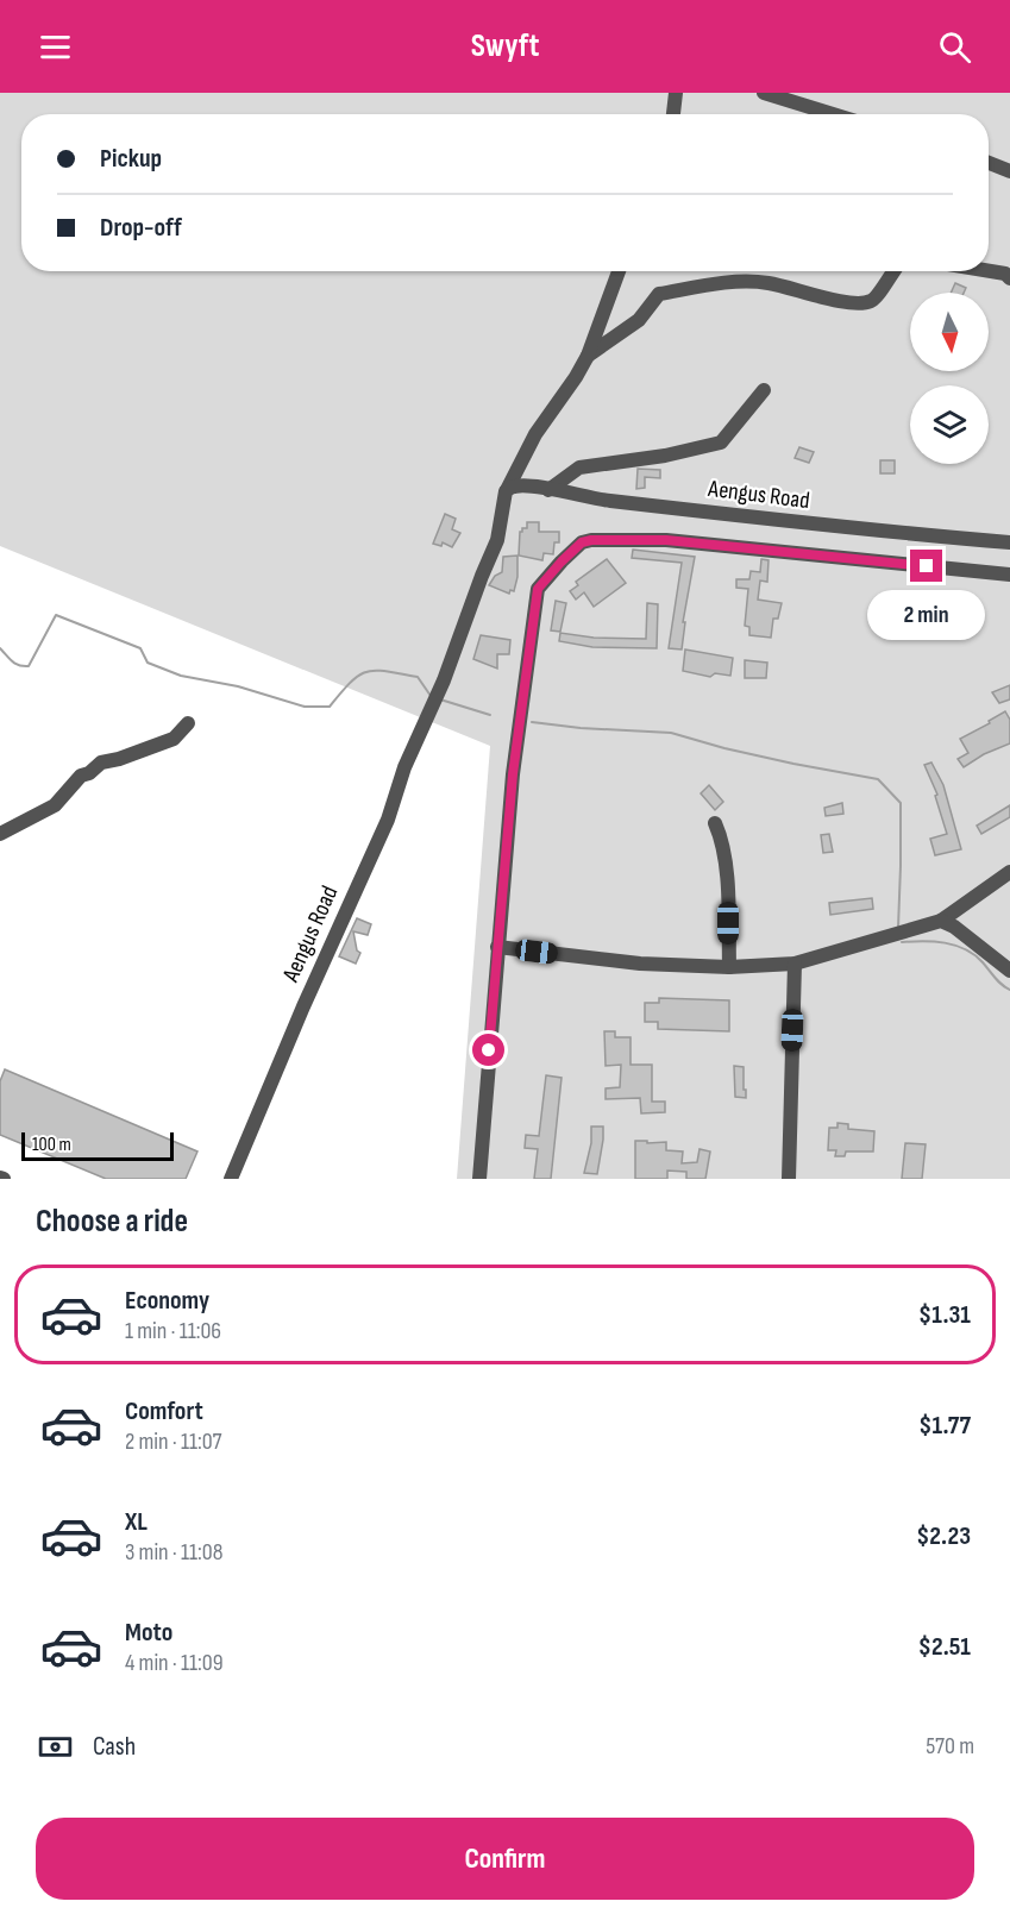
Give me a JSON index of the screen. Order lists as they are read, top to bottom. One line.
{"streets":{"street":["Aengus Road"]},"scale_bar":"100 m","north":"bottom","page":{"header":"Swyft","banner":["Pickup","Drop-off"],"bubble":"2 min","scale":"100 m","heading":"Choose a ride","list":[{"name":"Economy","note":"1 min · 11:06","value":"$1.31"},{"name":"Comfort","note":"2 min · 11:07","value":"$1.77"},{"name":"XL","note":"3 min · 11:08","value":"$2.23"},{"name":"Moto","note":"4 min · 11:09","value":"$2.51"}],"pay":["Cash","570 m"],"buttons":"Confirm"}}
